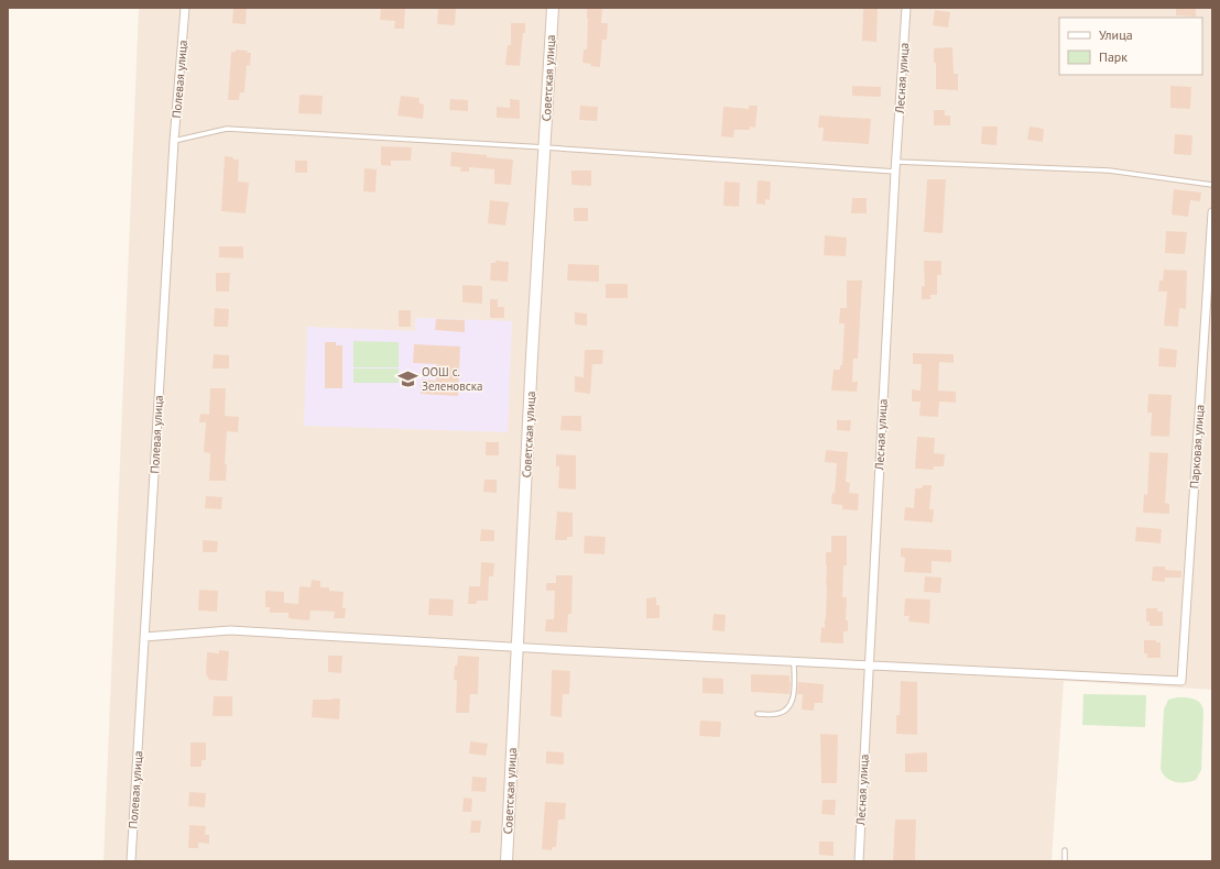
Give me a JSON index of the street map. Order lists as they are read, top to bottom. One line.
{"streets":{"street":["Советская улица","Лесная улица","Полевая улица","Парковая улица"]},"crossings":[["Лесная улица","Парковая улица"]],"places":{"school or university":["ООШ с. Зеленовска"]},"legend":["Улица","Парк"]}
